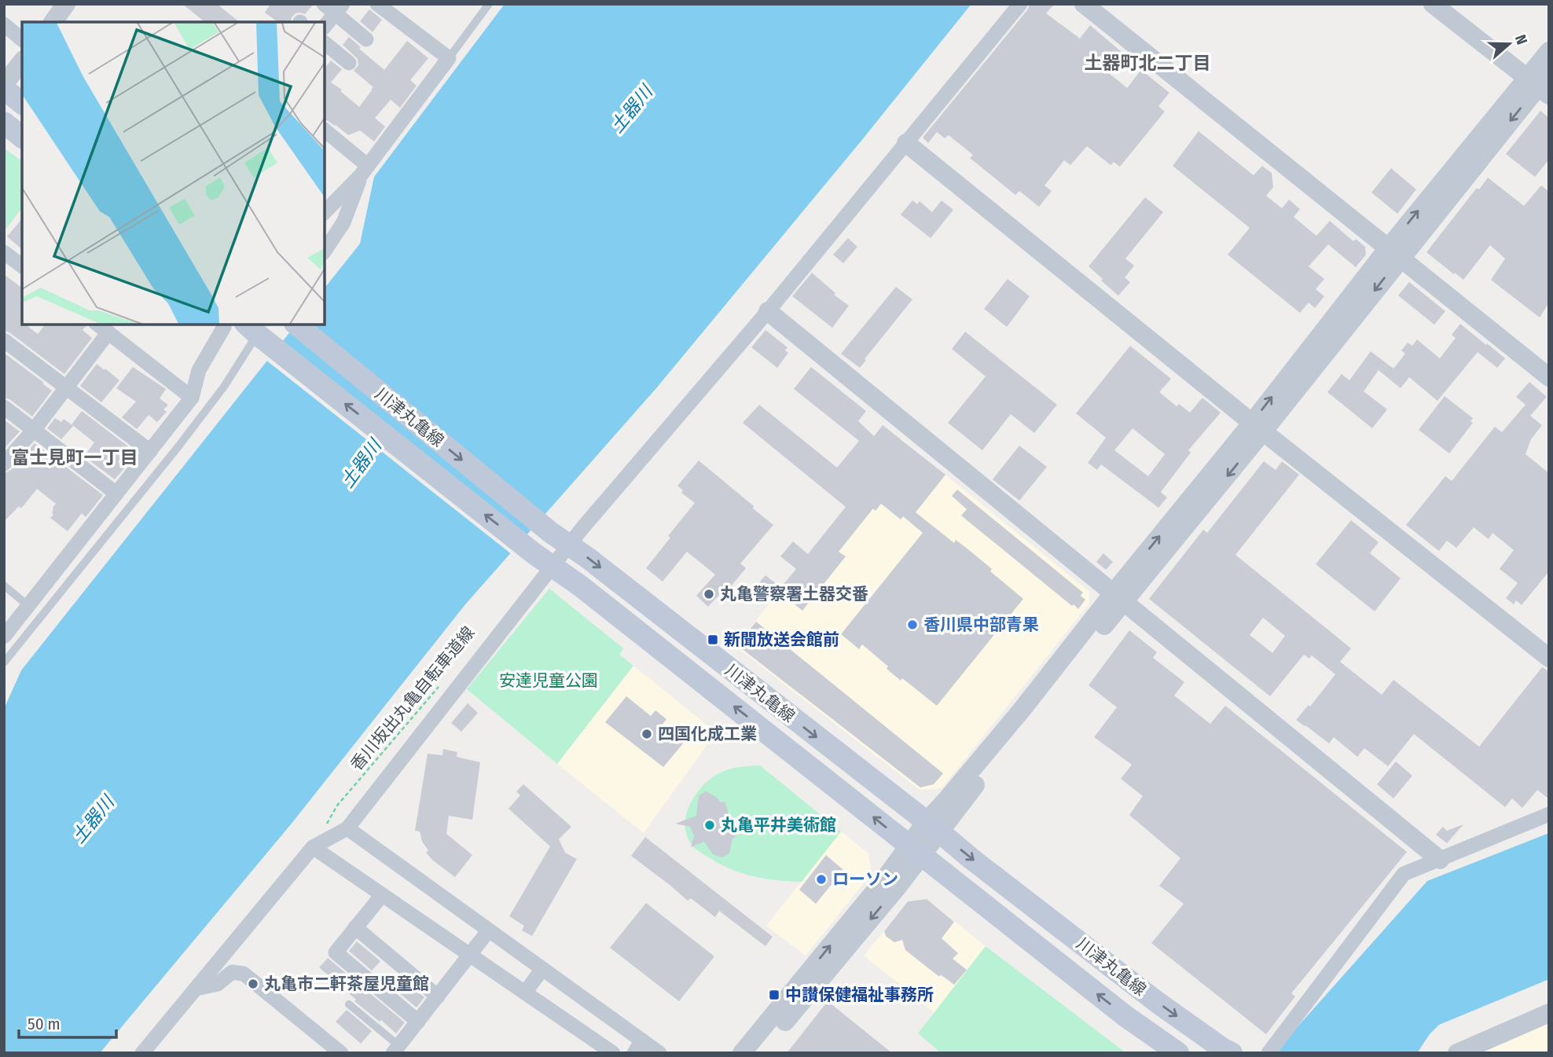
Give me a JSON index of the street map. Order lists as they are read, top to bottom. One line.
{"streets":{"main road":["川津丸亀線"],"path":["香川坂出丸亀自転車道線"]},"districts":["土器町北二丁目","富士見町一丁目"],"water":["土器川"],"parks":["安達児童公園"],"places":{"other":["丸亀警察署土器交番","香川県中部青果","四国化成工業","丸亀平井美術館","ローソン","丸亀市二軒茶屋児童館"],"transit":["新聞放送会館前","中讃保健福祉事務所"]},"scale_bar":"50 m","north":"right"}
